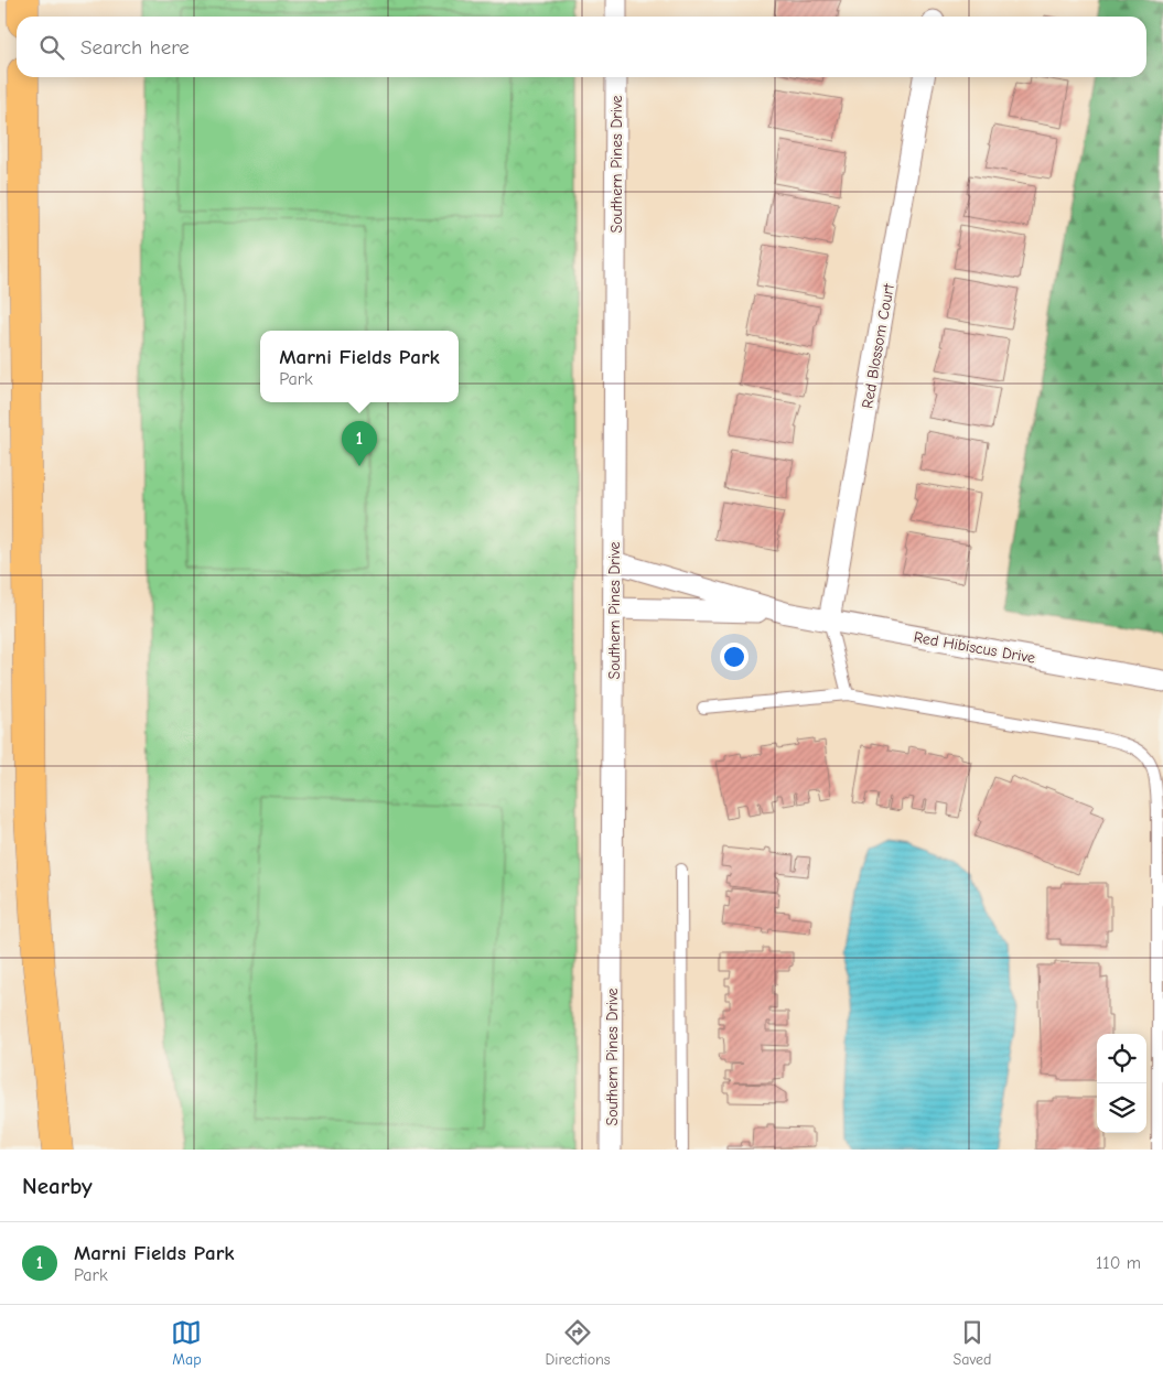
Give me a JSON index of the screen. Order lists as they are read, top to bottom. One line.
{"streets":{"street":["Southern Pines Drive","Red Blossom Court","Red Hibiscus Drive"]},"crossings":[["Southern Pines Drive","Red Hibiscus Drive"],["Red Blossom Court","Red Hibiscus Drive"]],"page":{"search":"Search here","popup":["Marni Fields Park","Park"],"pins":"1","heading":"Nearby","list":[{"mark":"1","name":"Marni Fields Park","note":"Park","value":"110 m"}],"nav":["Map","Directions","Saved"]}}
